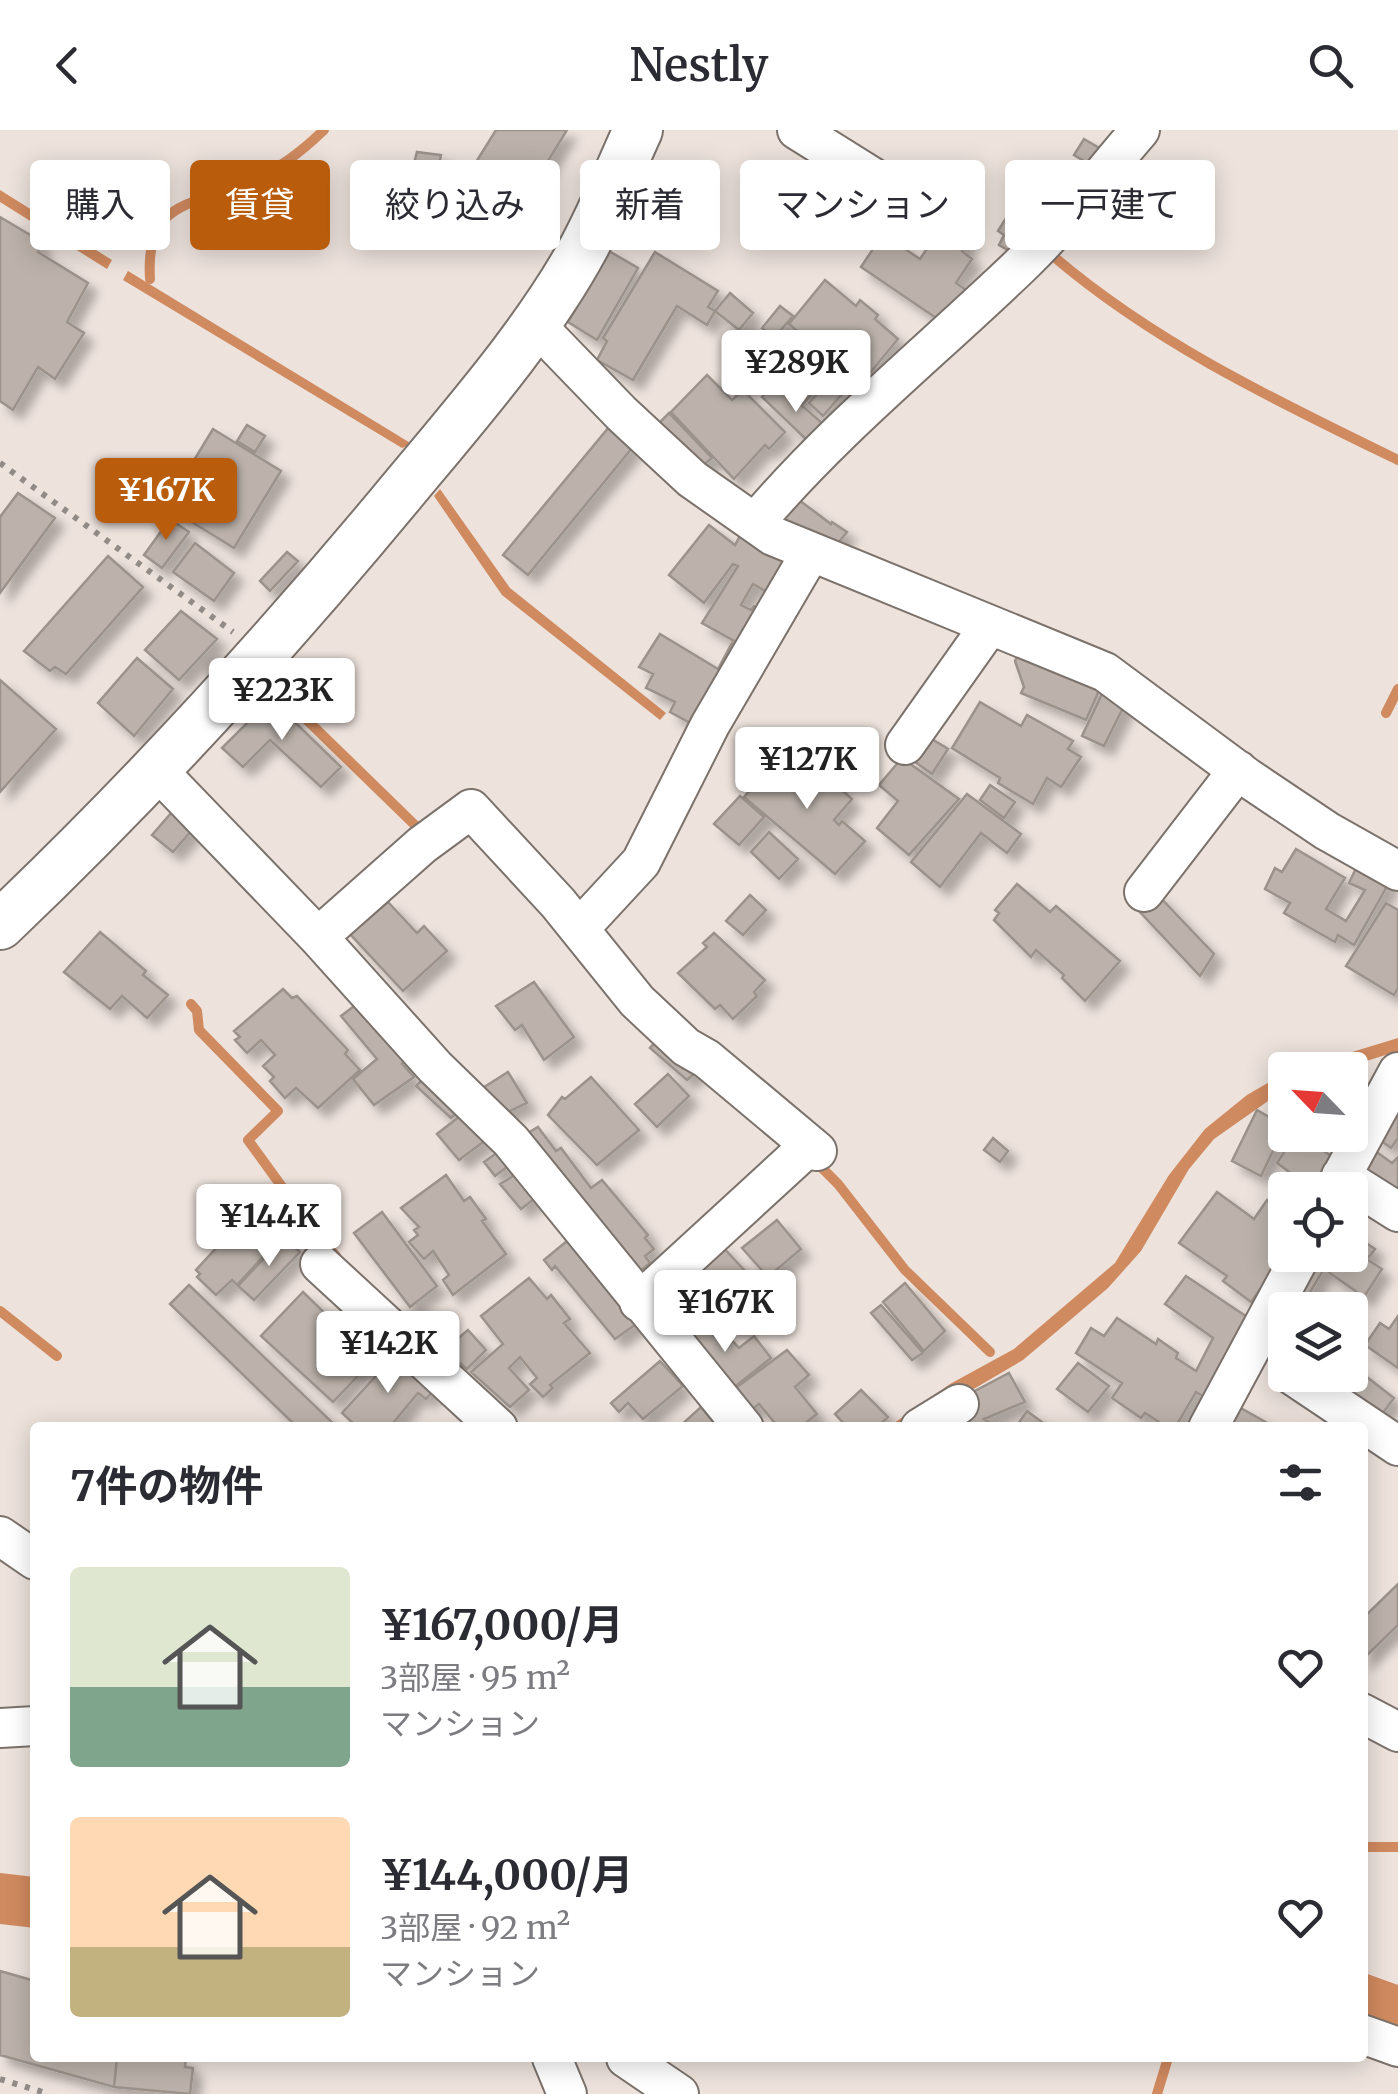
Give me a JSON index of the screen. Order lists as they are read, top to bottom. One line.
{"north":"top left","page":{"header":"Nestly","chip":["購入","賃貸","絞り込み","新着","マンション","一戸建て"],"price":["¥289K","¥167K","¥223K","¥127K","¥144K","¥167K","¥142K"],"heading":"7件の物件","list":[{"name":"¥167,000/月","note":"3部屋 · 95 m² · マンション"},{"name":"¥144,000/月","note":"3部屋 · 92 m² · マンション"}]}}
